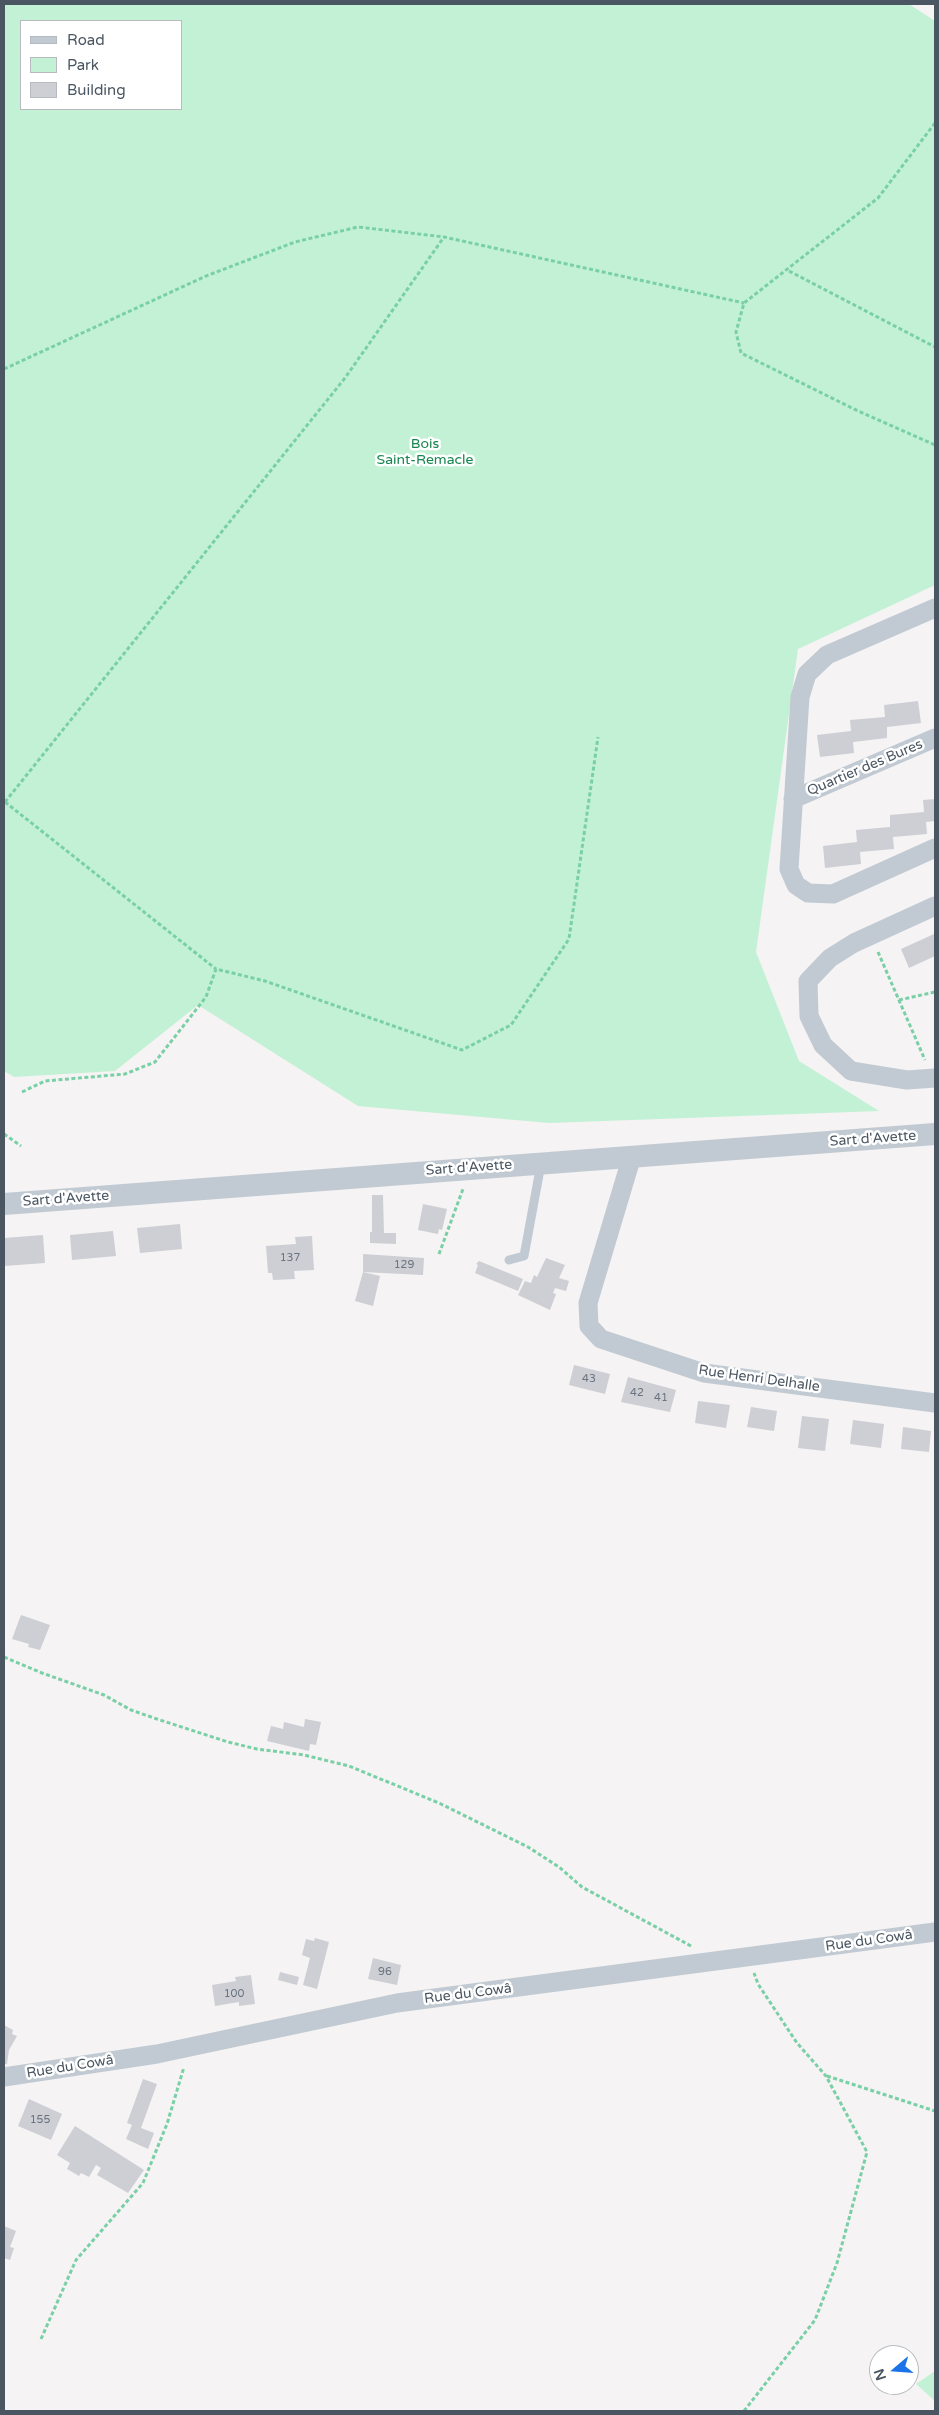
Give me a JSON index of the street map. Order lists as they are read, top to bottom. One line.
{"streets":{"street":["Quartier des Bures","Sart d'Avette","Rue Henri Delhalle","Rue du Cowâ"]},"crossings":[["Sart d'Avette","Rue Henri Delhalle"]],"parks":["Bois Saint-Remacle"],"house_numbers":["137","129","43","42","41","96","100","155"],"legend":["Road","Park","Building"],"north":"left"}
